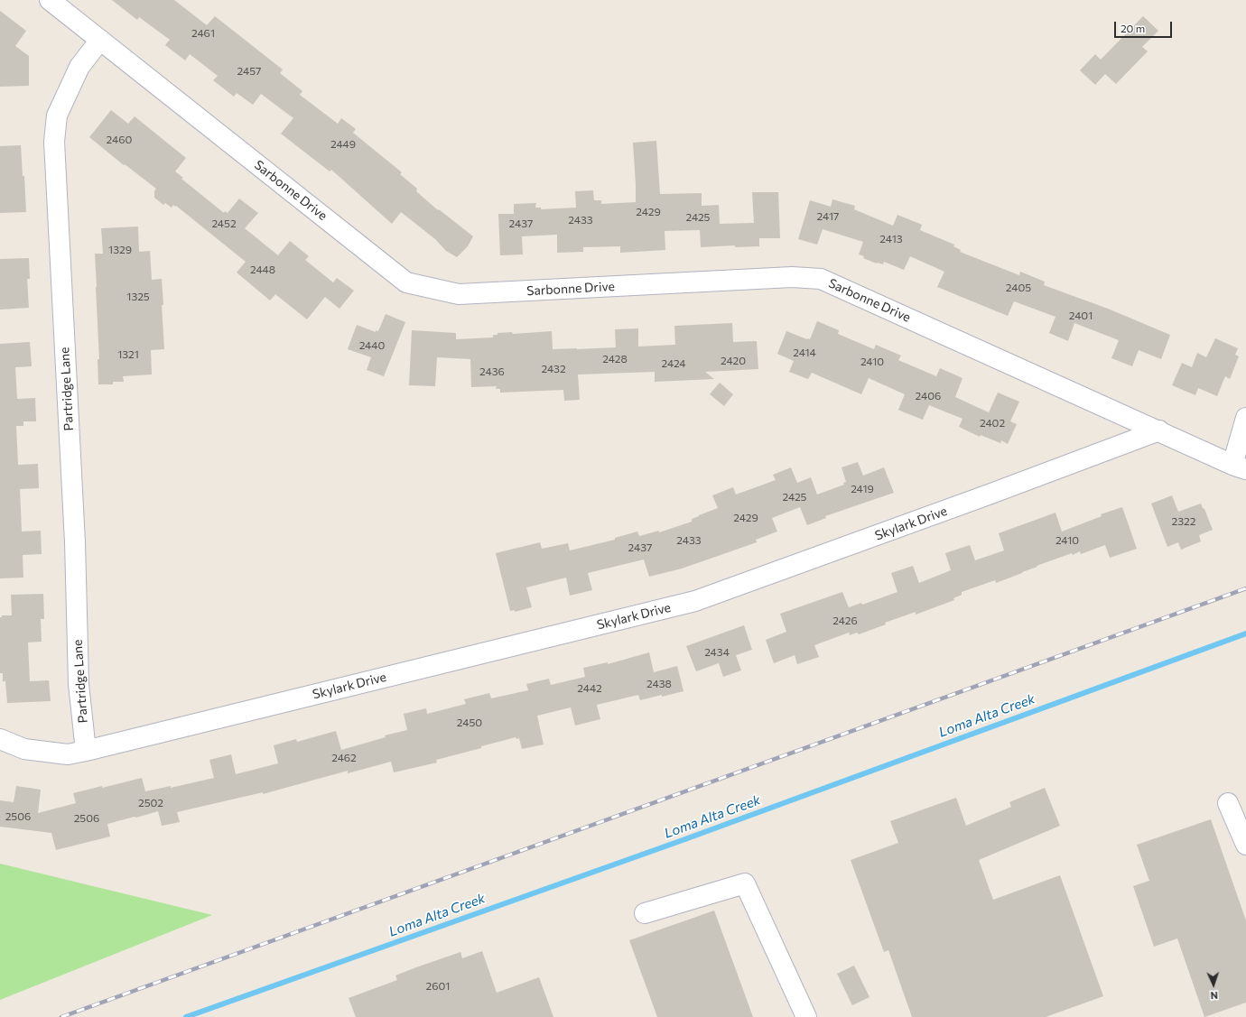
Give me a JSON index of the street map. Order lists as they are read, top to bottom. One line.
{"streets":{"street":["Sarbonne Drive","Partridge Lane","Skylark Drive"]},"crossings":[["Sarbonne Drive","Partridge Lane"],["Sarbonne Drive","Skylark Drive"],["Partridge Lane","Skylark Drive"]],"water":["Loma Alta Creek"],"house_numbers":["2461","2457","2460","2449","2429","2417","2425","2433","2452","2437","2413","1329","2448","2405","1325","2401","2440","2414","1321","2428","2420","2410","2424","2432","2436","2406","2402","2419","2425","2429","2322","2433","2410","2437","2426","2434","2438","2442","2450","2462","2502","2506","2506","2601"],"scale_bar":"20 m","north":"bottom"}
